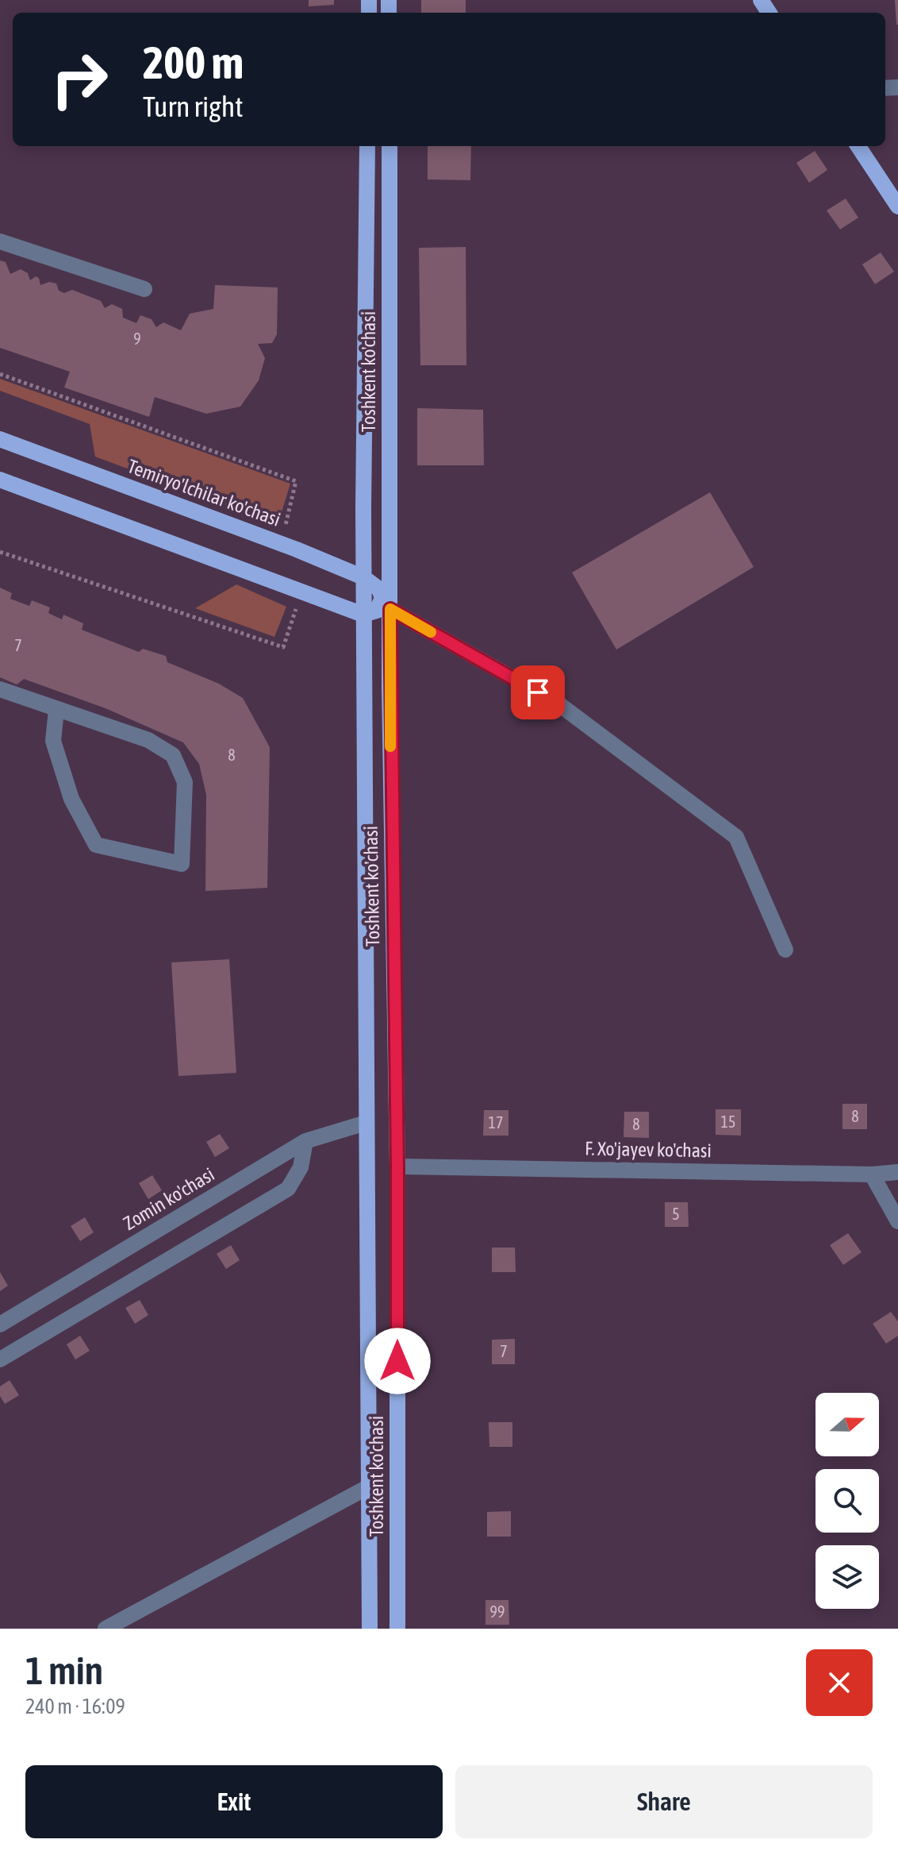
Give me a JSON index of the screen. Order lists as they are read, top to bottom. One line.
{"streets":{"main road":["Toshkent ko'chasi","Temiryo'lchilar ko'chasi"],"street":["F. Xo'jayev ko'chasi","Zomin ko'chasi"]},"crossings":[["Toshkent ko'chasi","Temiryo'lchilar ko'chasi"],["Toshkent ko'chasi","F. Xo'jayev ko'chasi"],["Toshkent ko'chasi","Zomin ko'chasi"]],"house_numbers":["9","7","8","8","15","17","8","5","7","99"],"north":"right","page":{"turn":["200 m","Turn right"],"heading":["1 min","240 m · 16:09"],"buttons":["Exit","Share"]}}
